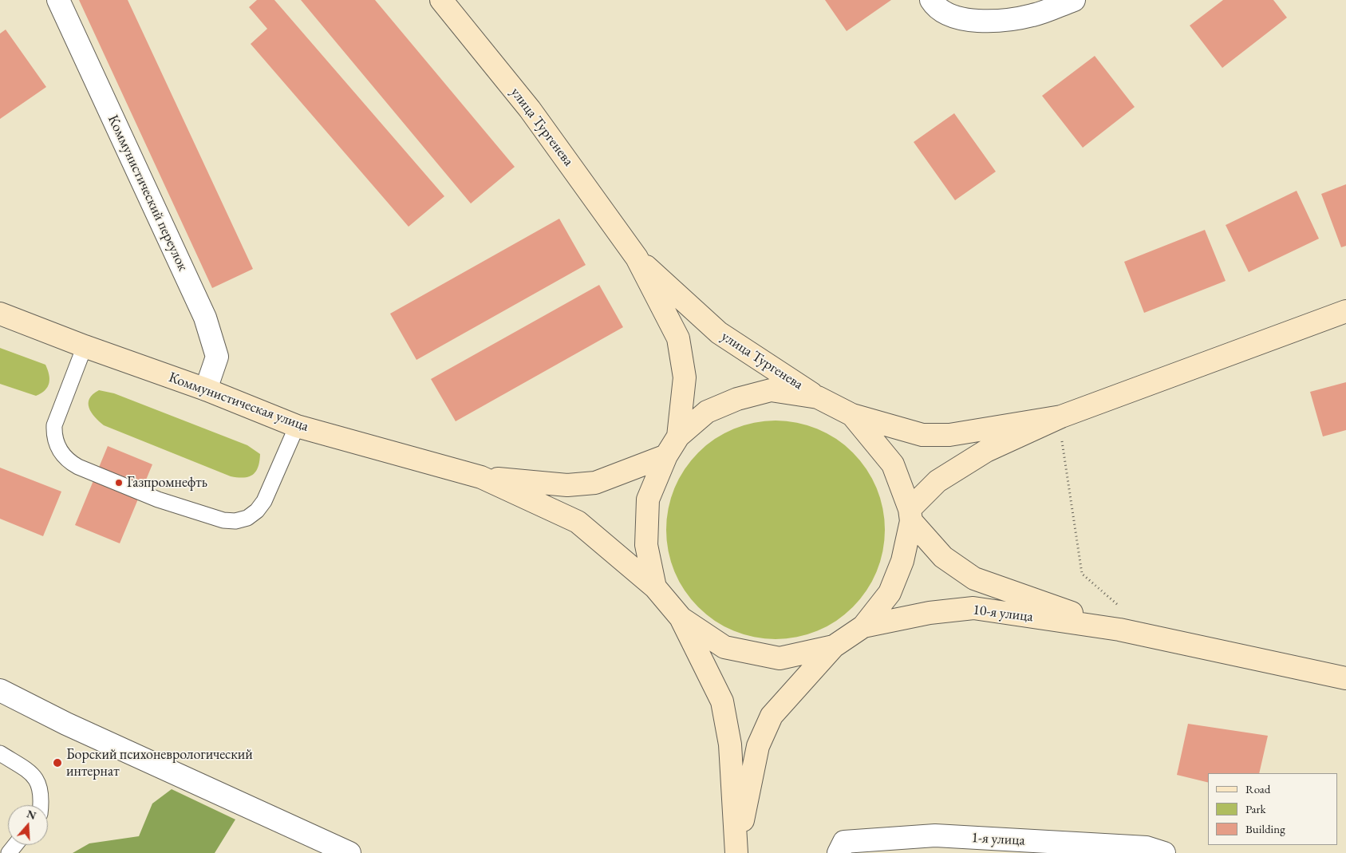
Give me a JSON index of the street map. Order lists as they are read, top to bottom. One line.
{"streets":{"street":["улица Тургенева","Коммунистический переулок","Коммунистическая улица","10-я улица","1-я улица"]},"crossings":[["Коммунистический переулок","Коммунистическая улица"]],"places":["Газпромнефть","Борский психоневрологический интернат"],"legend":["Road","Park","Building"],"north":"top"}
